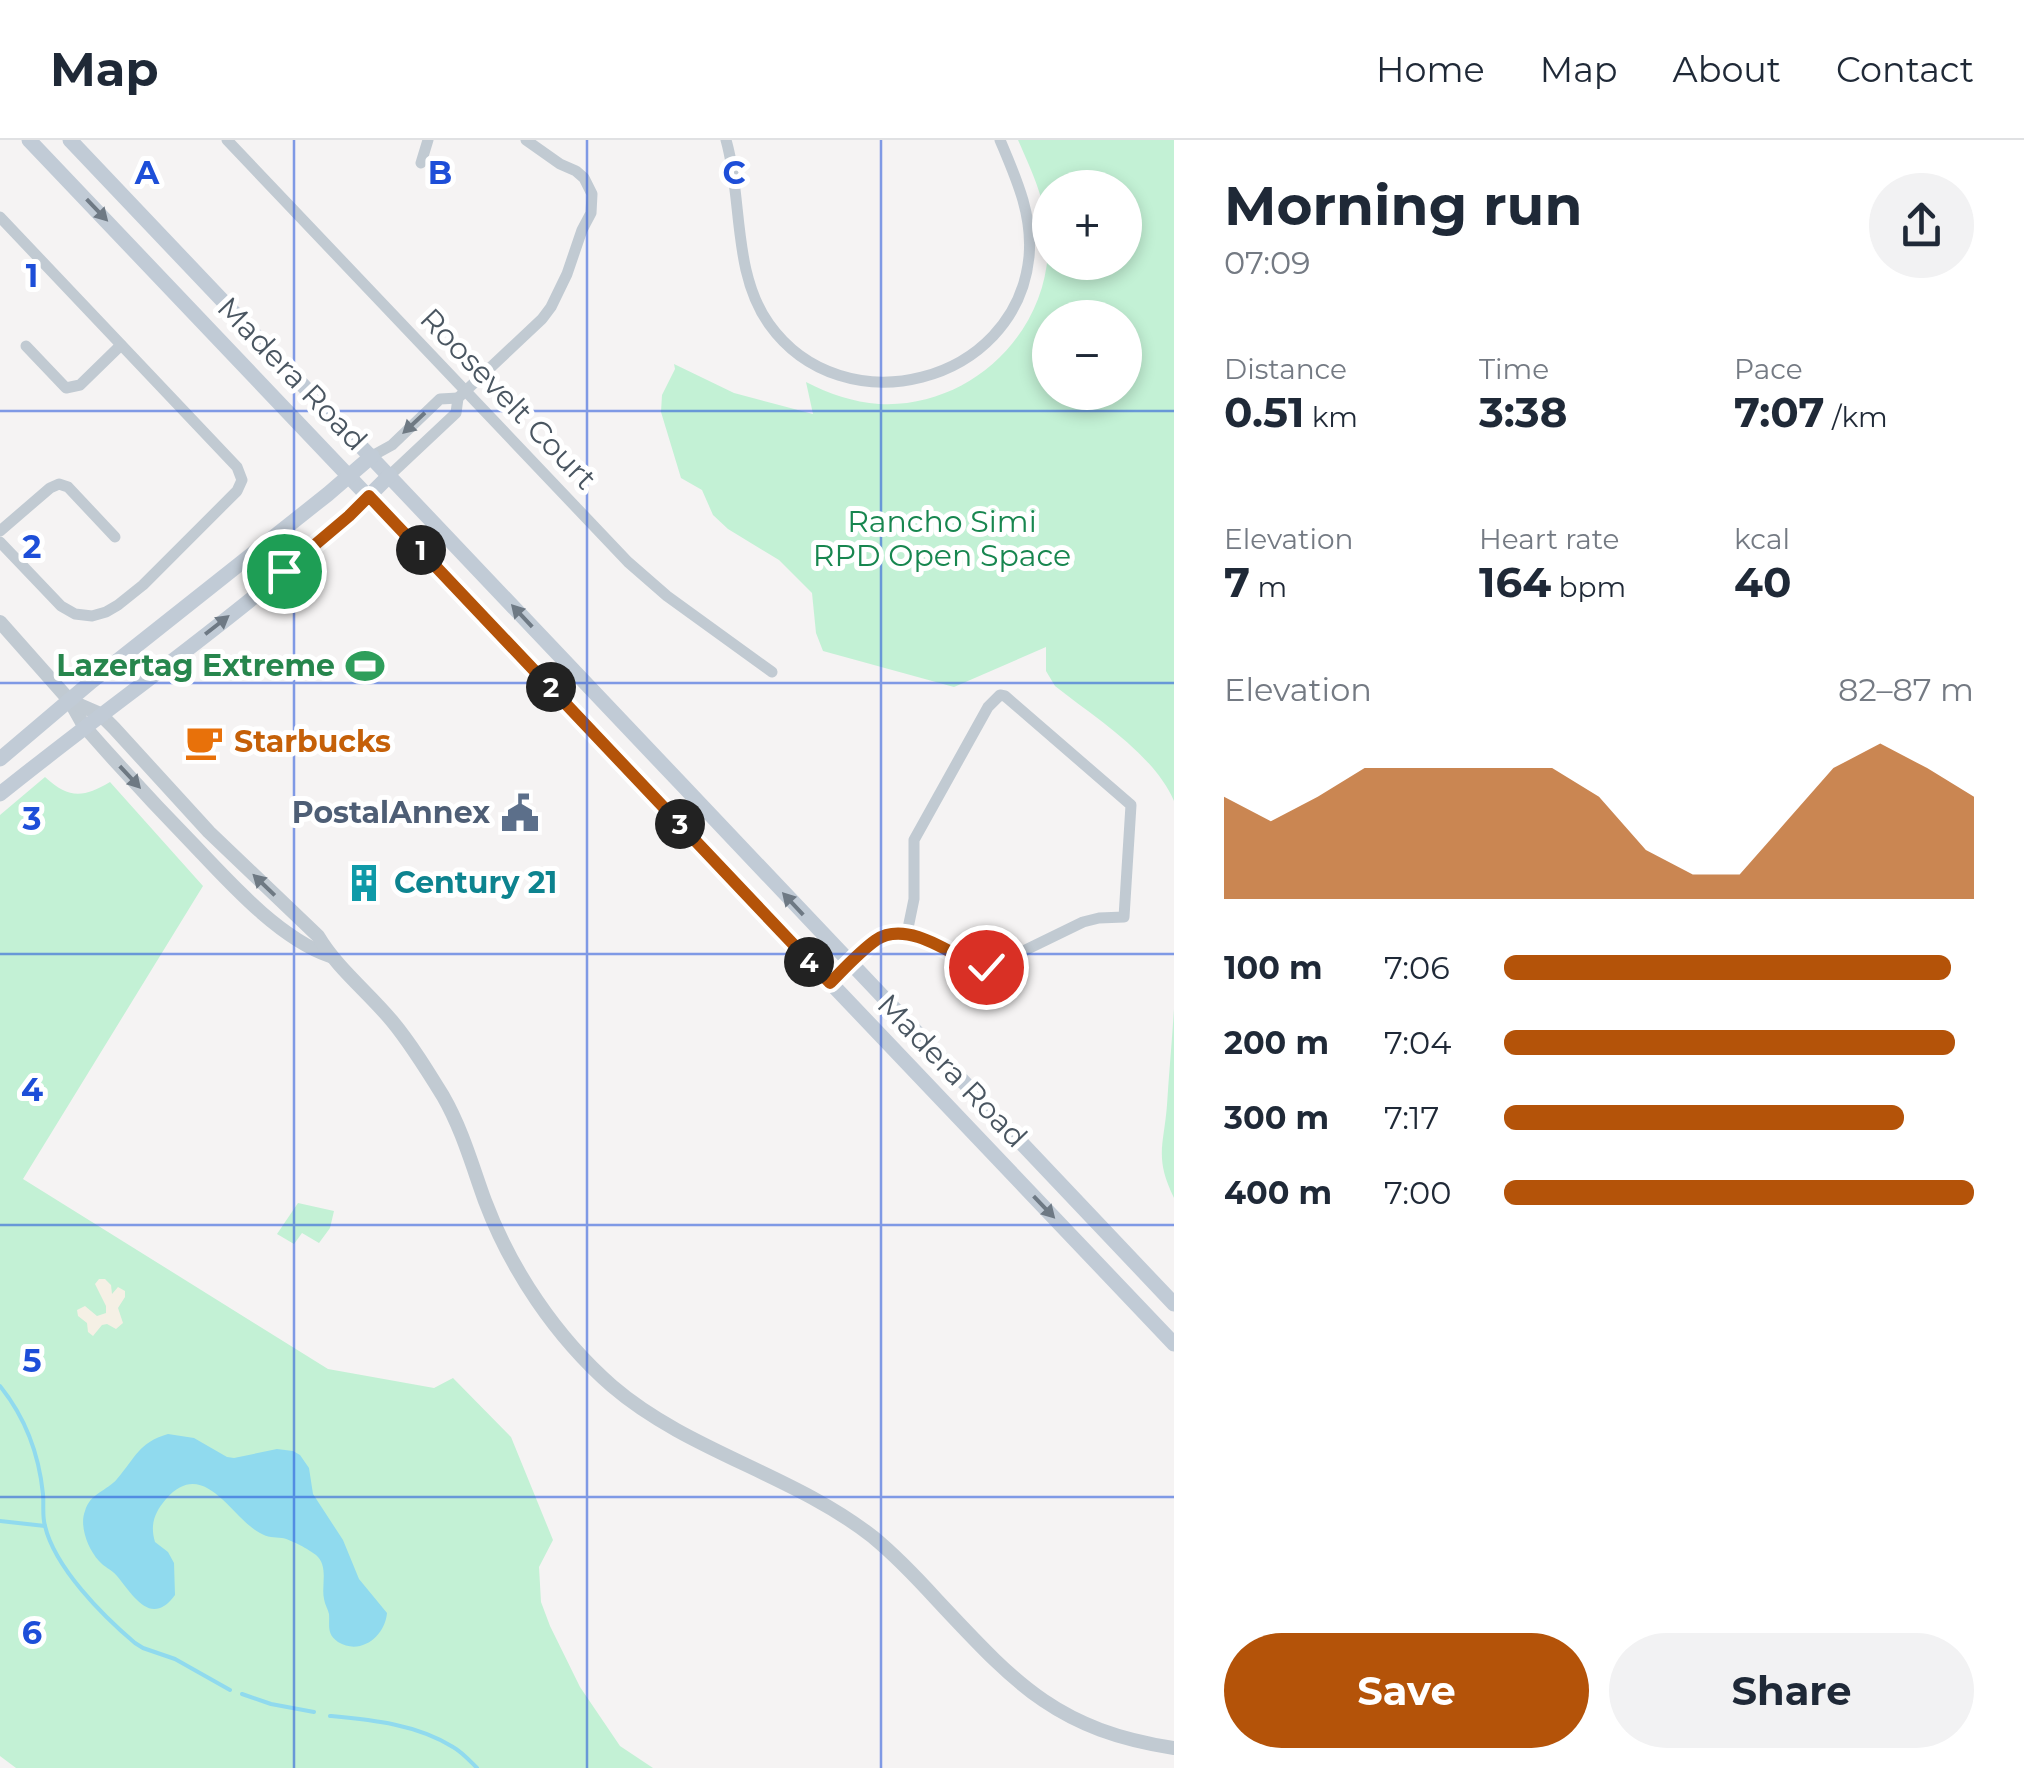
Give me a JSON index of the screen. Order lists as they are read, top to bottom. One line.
{"streets":{"main road":["Madera Road"],"street":["Roosevelt Court"]},"parks":["Rancho Simi RPD Open Space"],"places":{"sports":["Lazertag Extreme"],"cafe":["Starbucks"],"public building":["PostalAnnex"],"building":["Century 21"]},"page":{"header":"Map","nav":["Home","Map","About","Contact"],"heading":["Morning run","07:09"],"map_buttons":["+","−"],"stats":[["Distance","0.51 km"],["Time","3:38"],["Pace","7:07 /km"],["Elevation","7 m"],["Heart rate","164 bpm"],["kcal","40"]],"pins":["1","2","3","4"],"chart":["Elevation","82–87 m"],"list":[{"name":"100 m","note":"7:06"},{"name":"200 m","note":"7:04"},{"name":"300 m","note":"7:17"},{"name":"400 m","note":"7:00"}],"buttons":["Save","Share"]},"grid":{"columns":["A","B","C"],"rows":["1","2","3","4","5","6"]}}
